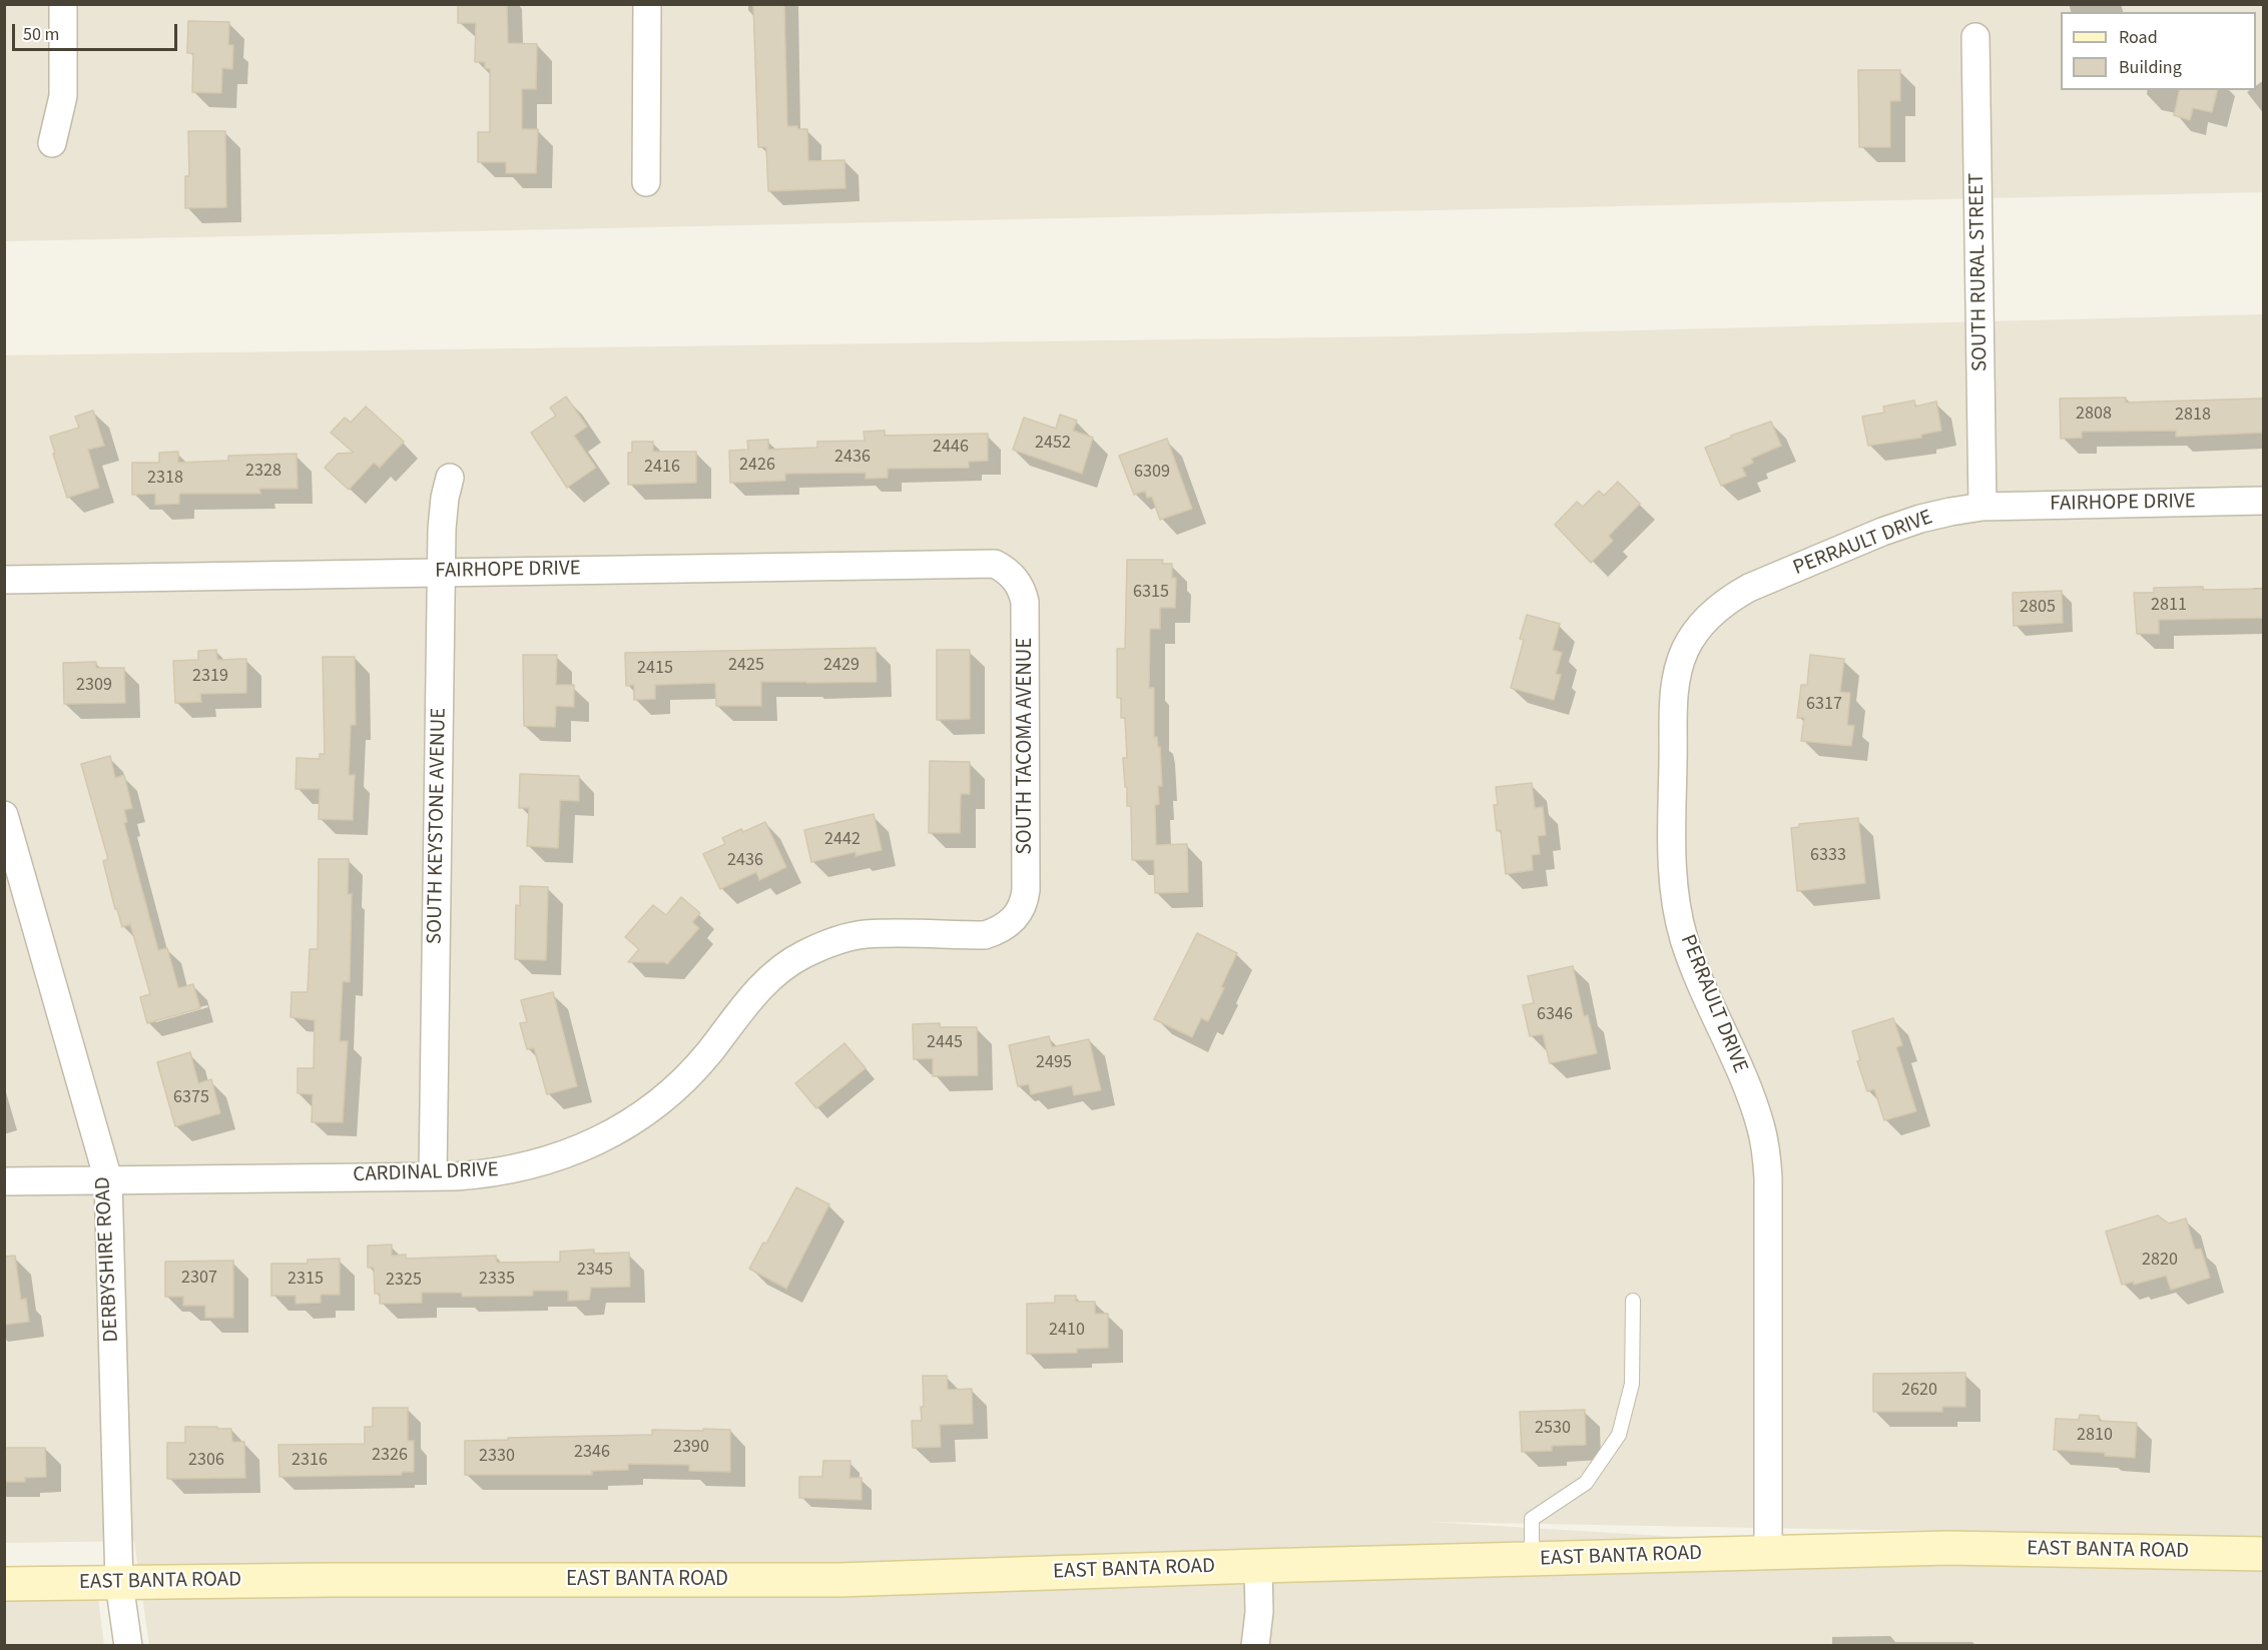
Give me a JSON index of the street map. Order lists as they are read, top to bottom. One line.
{"streets":{"street":["SOUTH RURAL STREET","FAIRHOPE DRIVE","PERRAULT DRIVE","SOUTH TACOMA AVENUE","SOUTH KEYSTONE AVENUE","CARDINAL DRIVE","DERBYSHIRE ROAD","EAST BANTA ROAD"]},"crossings":[["SOUTH RURAL STREET","FAIRHOPE DRIVE"],["SOUTH RURAL STREET","PERRAULT DRIVE"],["FAIRHOPE DRIVE","PERRAULT DRIVE"],["FAIRHOPE DRIVE","SOUTH TACOMA AVENUE"],["FAIRHOPE DRIVE","SOUTH KEYSTONE AVENUE"],["PERRAULT DRIVE","EAST BANTA ROAD"],["SOUTH TACOMA AVENUE","CARDINAL DRIVE"],["SOUTH KEYSTONE AVENUE","CARDINAL DRIVE"],["CARDINAL DRIVE","DERBYSHIRE ROAD"],["DERBYSHIRE ROAD","EAST BANTA ROAD"]],"house_numbers":["2808","2818","2452","2446","2436","2426","2416","2328","6309","2318","6315","2811","2805","2425","2429","2415","2319","2309","6317","2442","6333","2436","6346","2445","2495","6375","2820","2345","2307","2315","2335","2325","2410","2620","2530","2810","2390","2346","2326","2330","2306","2316"],"legend":["Road","Building"],"scale_bar":"50 m"}
